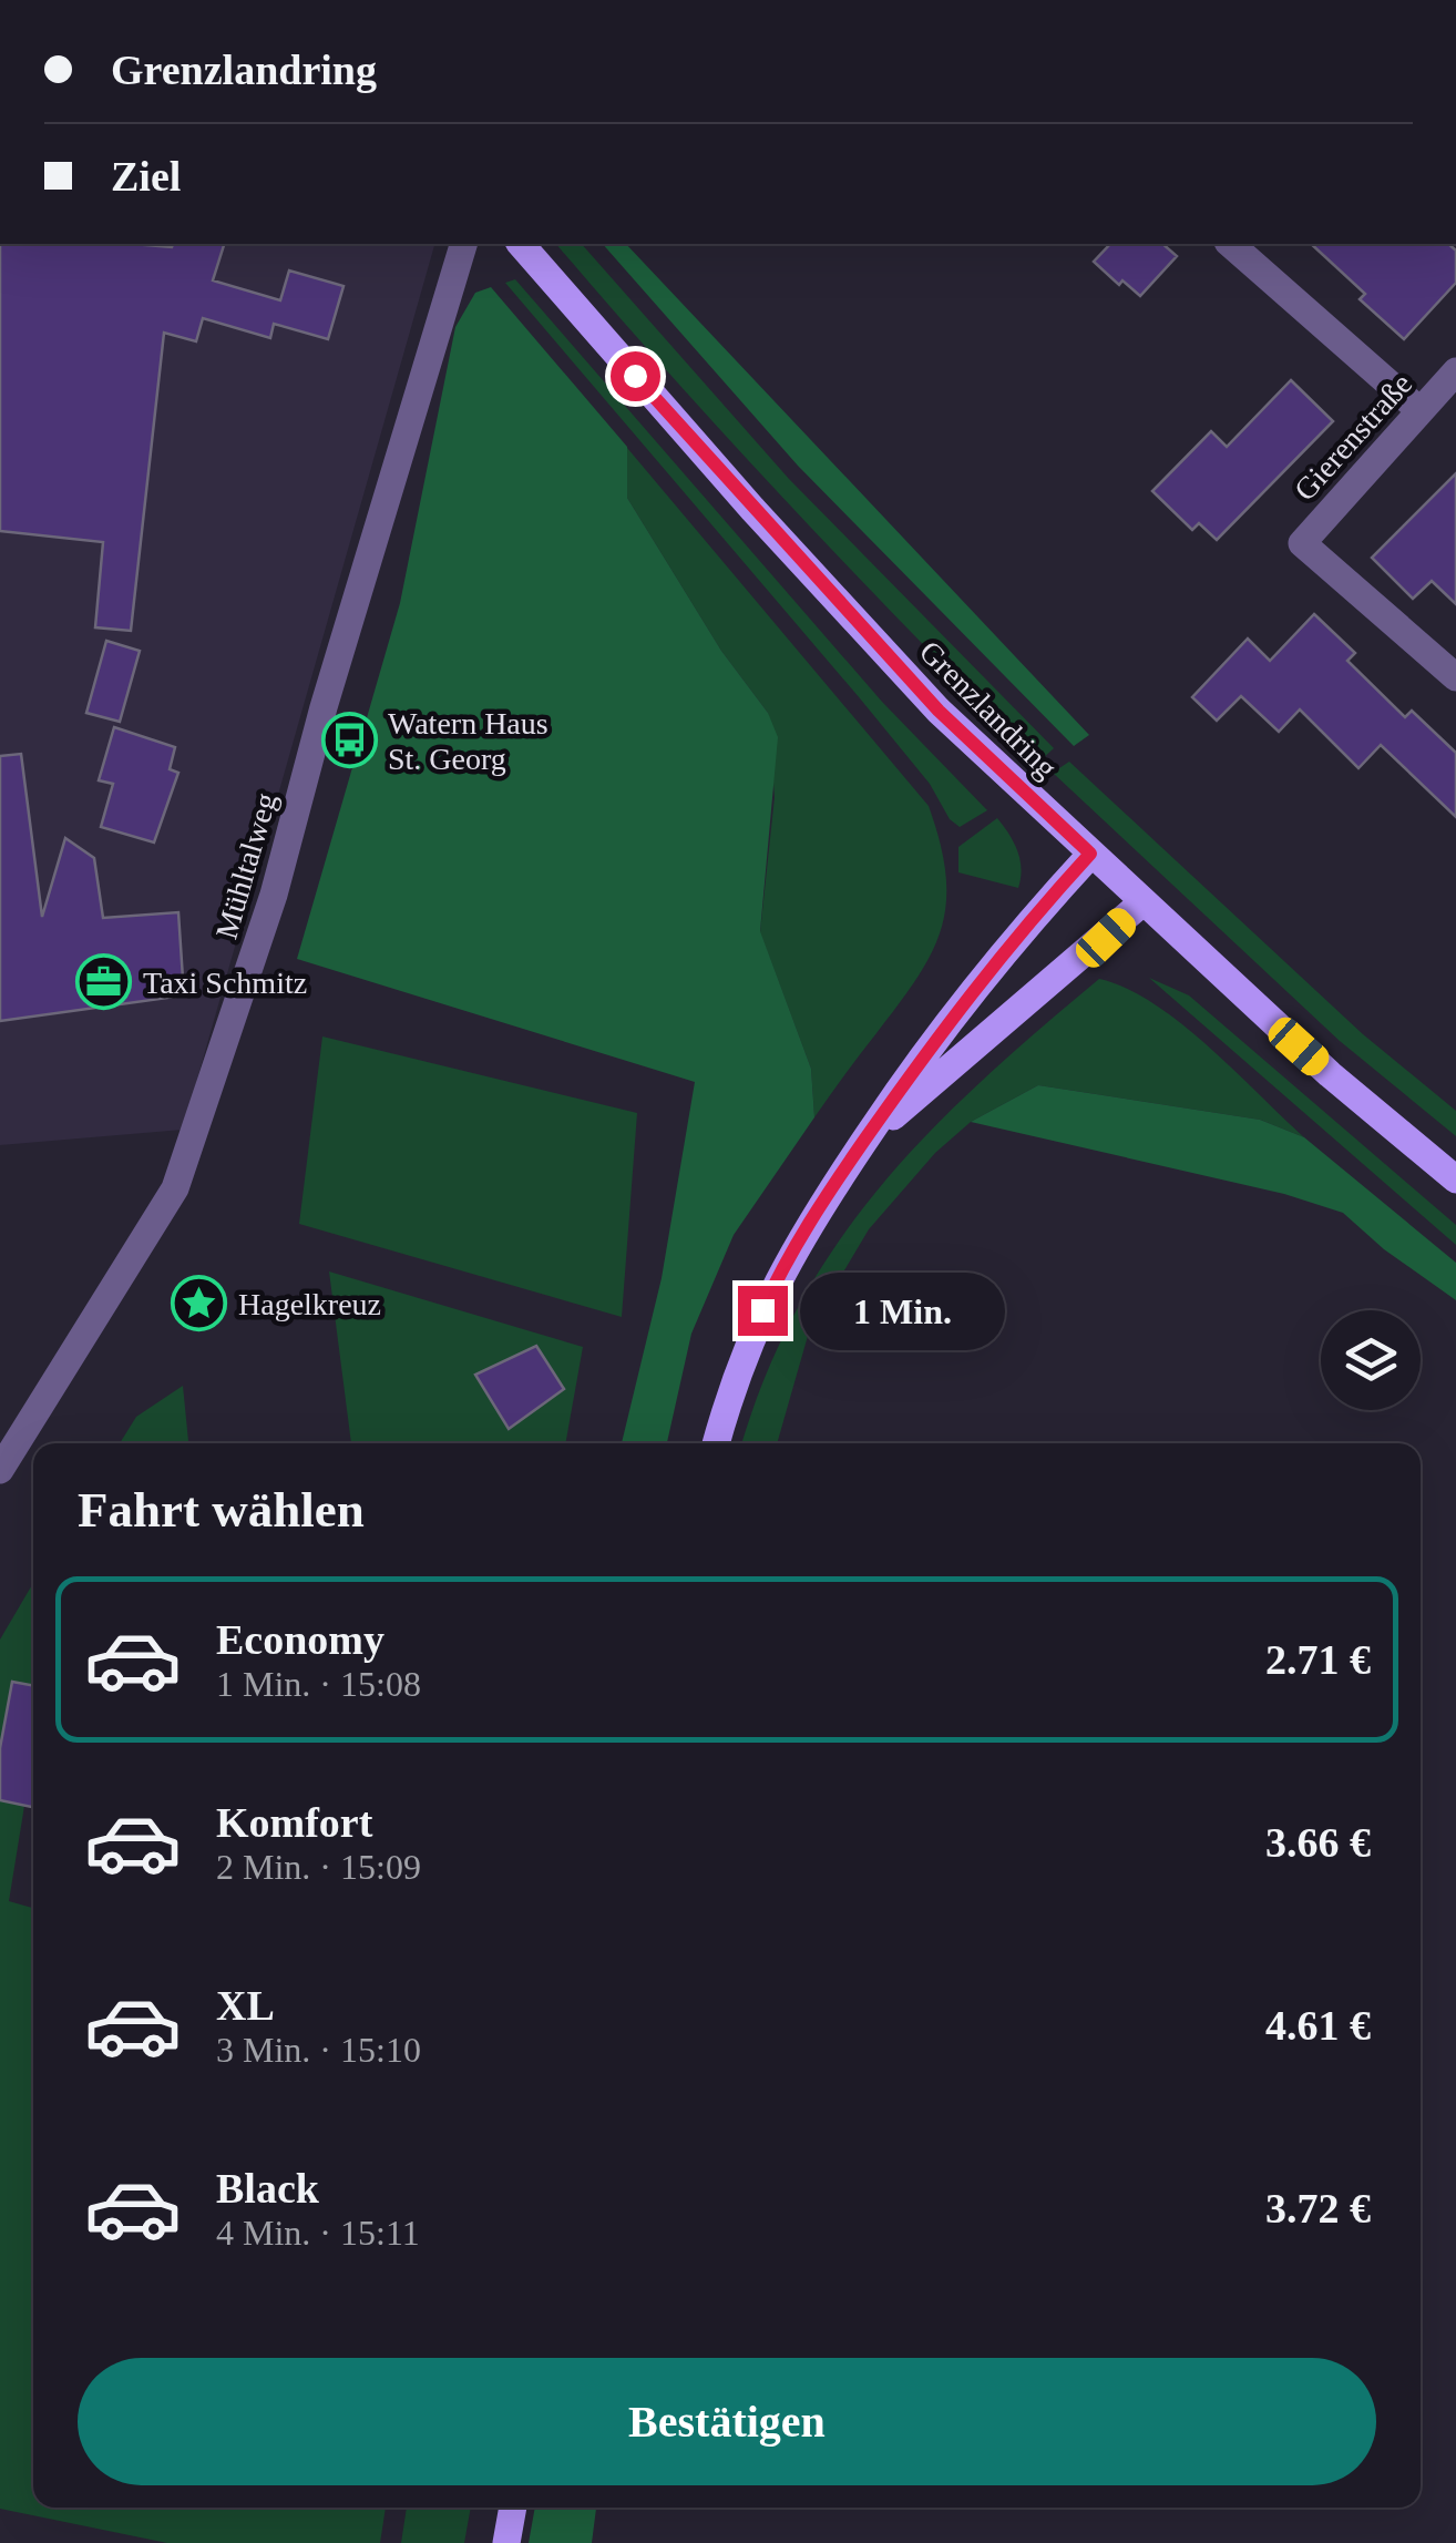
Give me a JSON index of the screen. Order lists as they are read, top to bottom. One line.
{"streets":{"main road":["Grenzlandring"],"street":["Gierenstraße","Mühltalweg"]},"places":{"bus stop":["Watern Haus St. Georg"],"office":["Taxi Schmitz"],"place":["Hagelkreuz"]},"page":{"banner":["Grenzlandring","Ziel"],"bubble":"1 Min.","heading":"Fahrt wählen","list":[{"name":"Economy","note":"1 Min. · 15:08","value":"2.71 €"},{"name":"Komfort","note":"2 Min. · 15:09","value":"3.66 €"},{"name":"XL","note":"3 Min. · 15:10","value":"4.61 €"},{"name":"Black","note":"4 Min. · 15:11","value":"3.72 €"}],"buttons":"Bestätigen"}}
